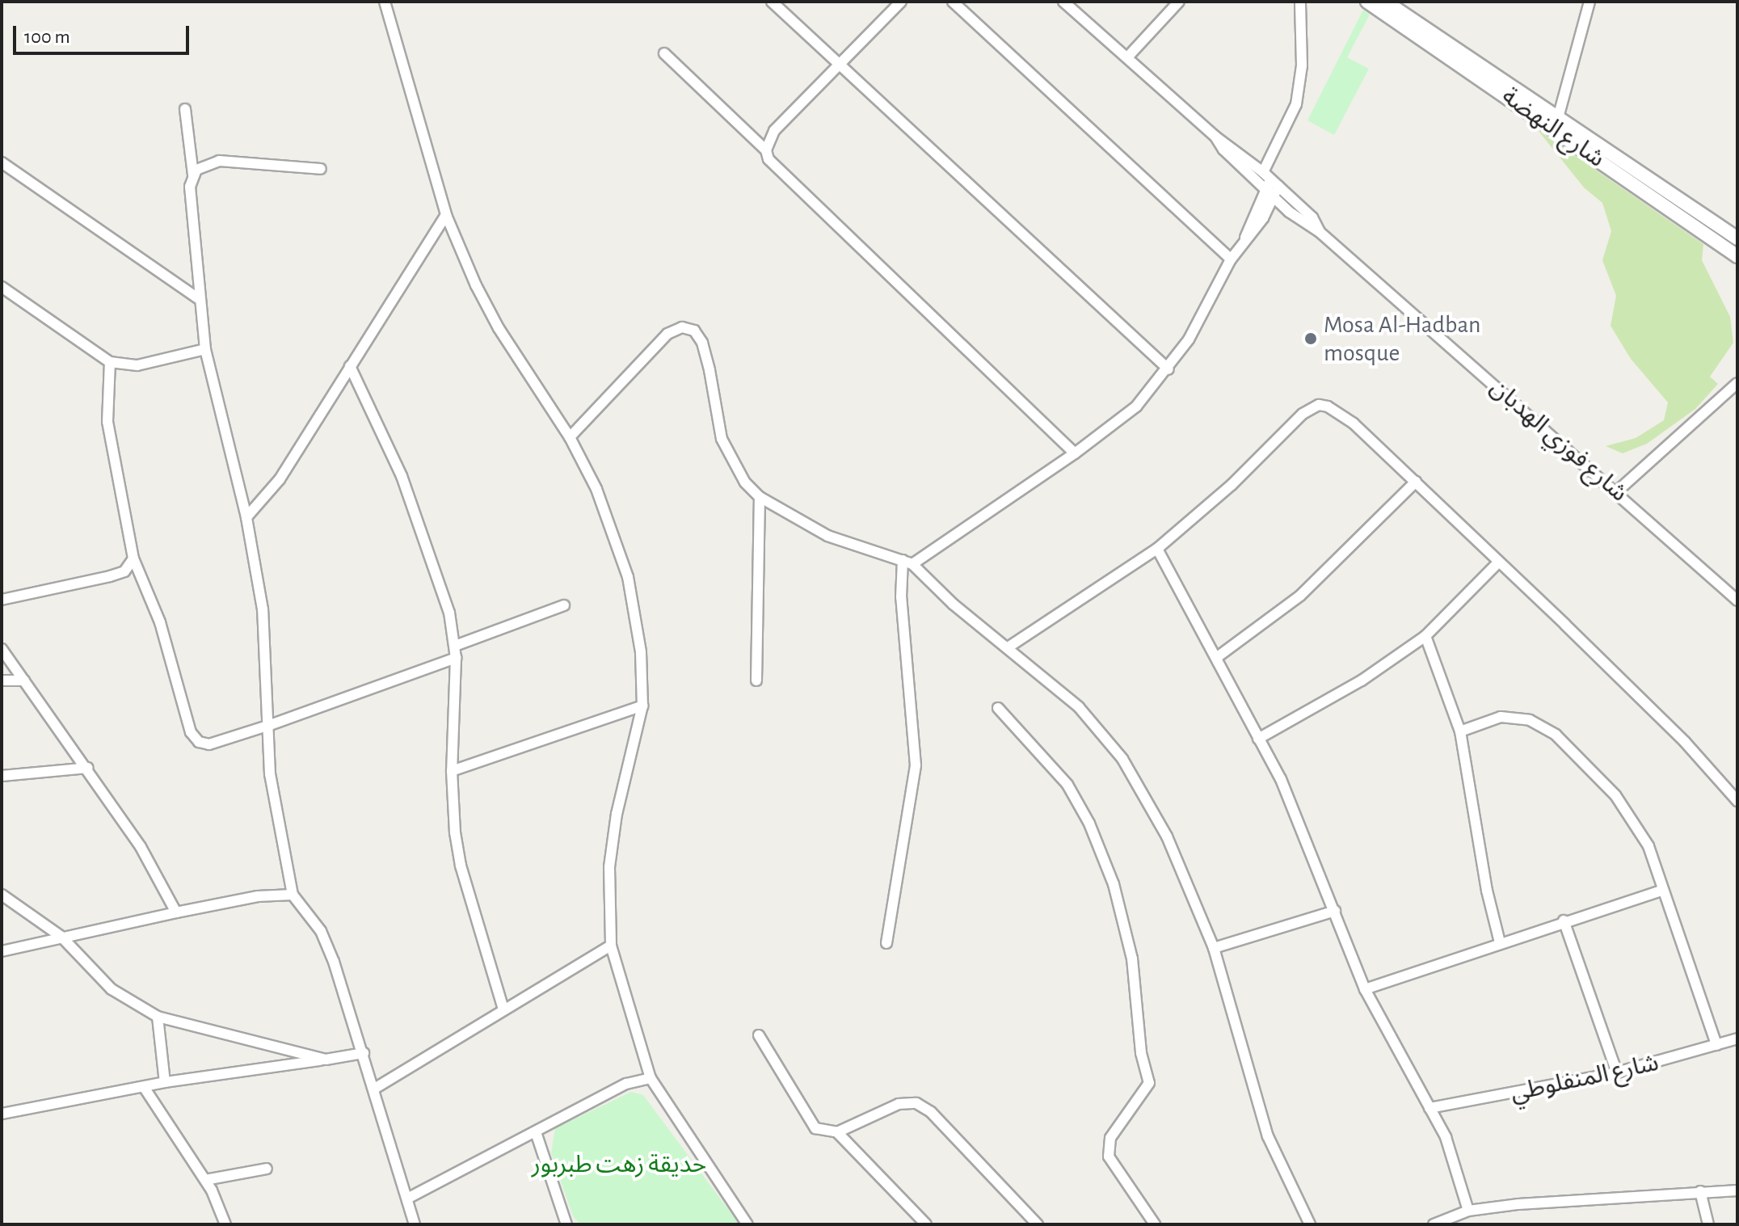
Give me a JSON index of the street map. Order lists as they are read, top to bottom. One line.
{"streets":{"street":["شارع النهضة","شارع فوزي الهدبان","شارع المنفلوطي"]},"parks":["حديقة زهت طبربور"],"places":["Mosa Al-Hadban mosque"],"scale_bar":"100 m"}
